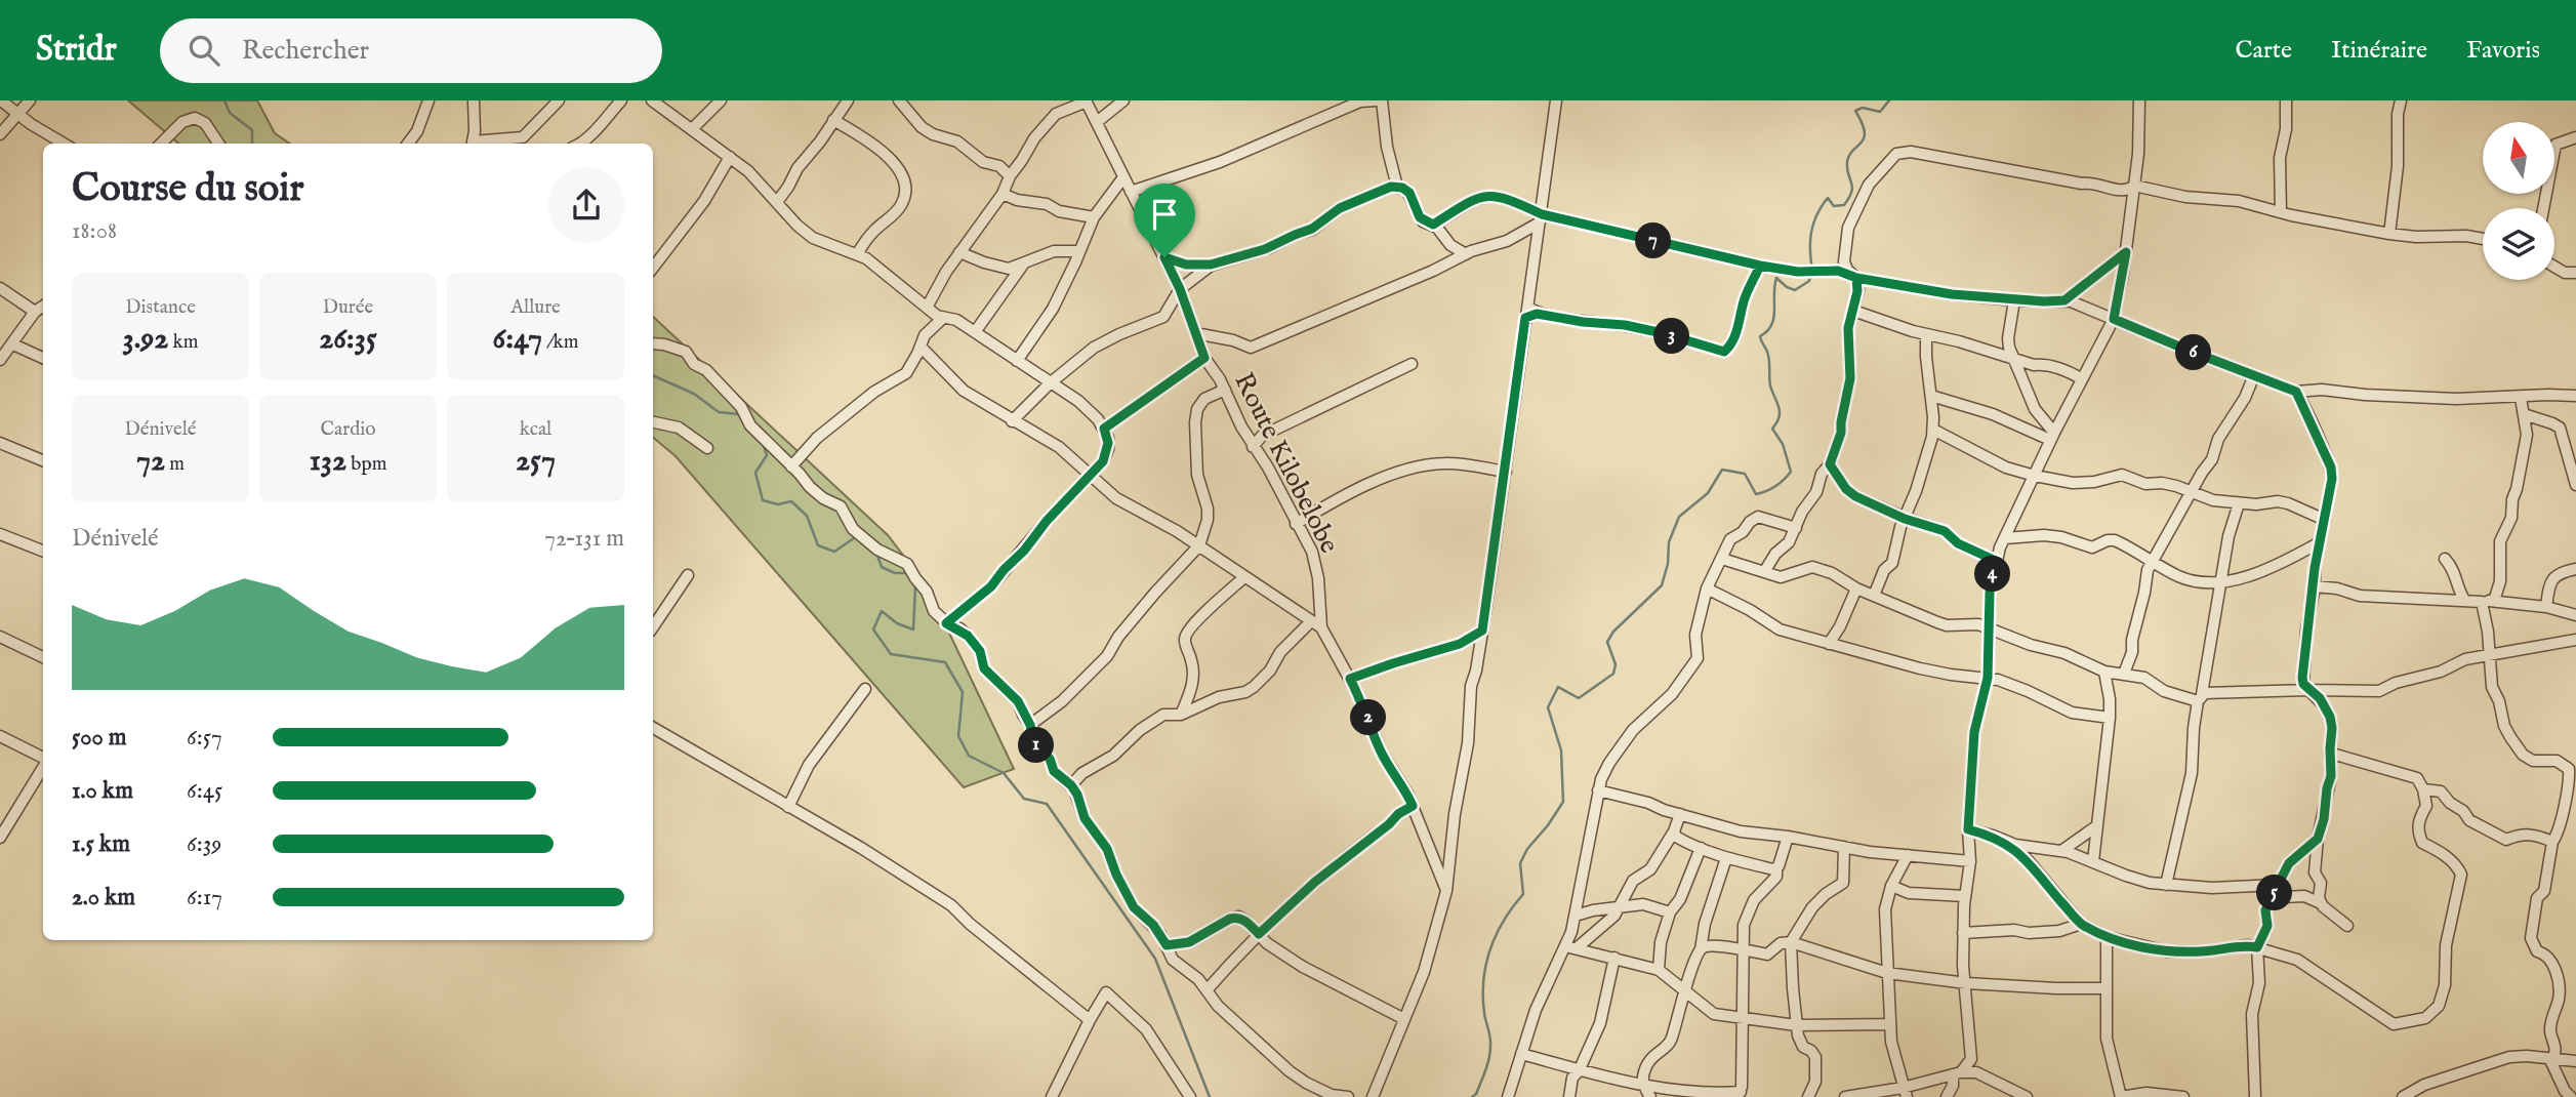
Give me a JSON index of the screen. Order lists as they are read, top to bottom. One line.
{"streets":{"street":["Route Kilobelobe"]},"north":"top","page":{"header":"Stridr","search":"Rechercher","nav":["Carte","Itinéraire","Favoris"],"heading":["Course du soir","18:08"],"pins":["7","3","6","4","2","1","5"],"stats":[["Distance","3.92 km"],["Durée","26:35"],["Allure","6:47 /km"],["Dénivelé","72 m"],["Cardio","132 bpm"],["kcal","257"]],"chart":["Dénivelé","72–131 m"],"list":[{"name":"500 m","note":"6:57"},{"name":"1.0 km","note":"6:45"},{"name":"1.5 km","note":"6:39"},{"name":"2.0 km","note":"6:17"}]}}
